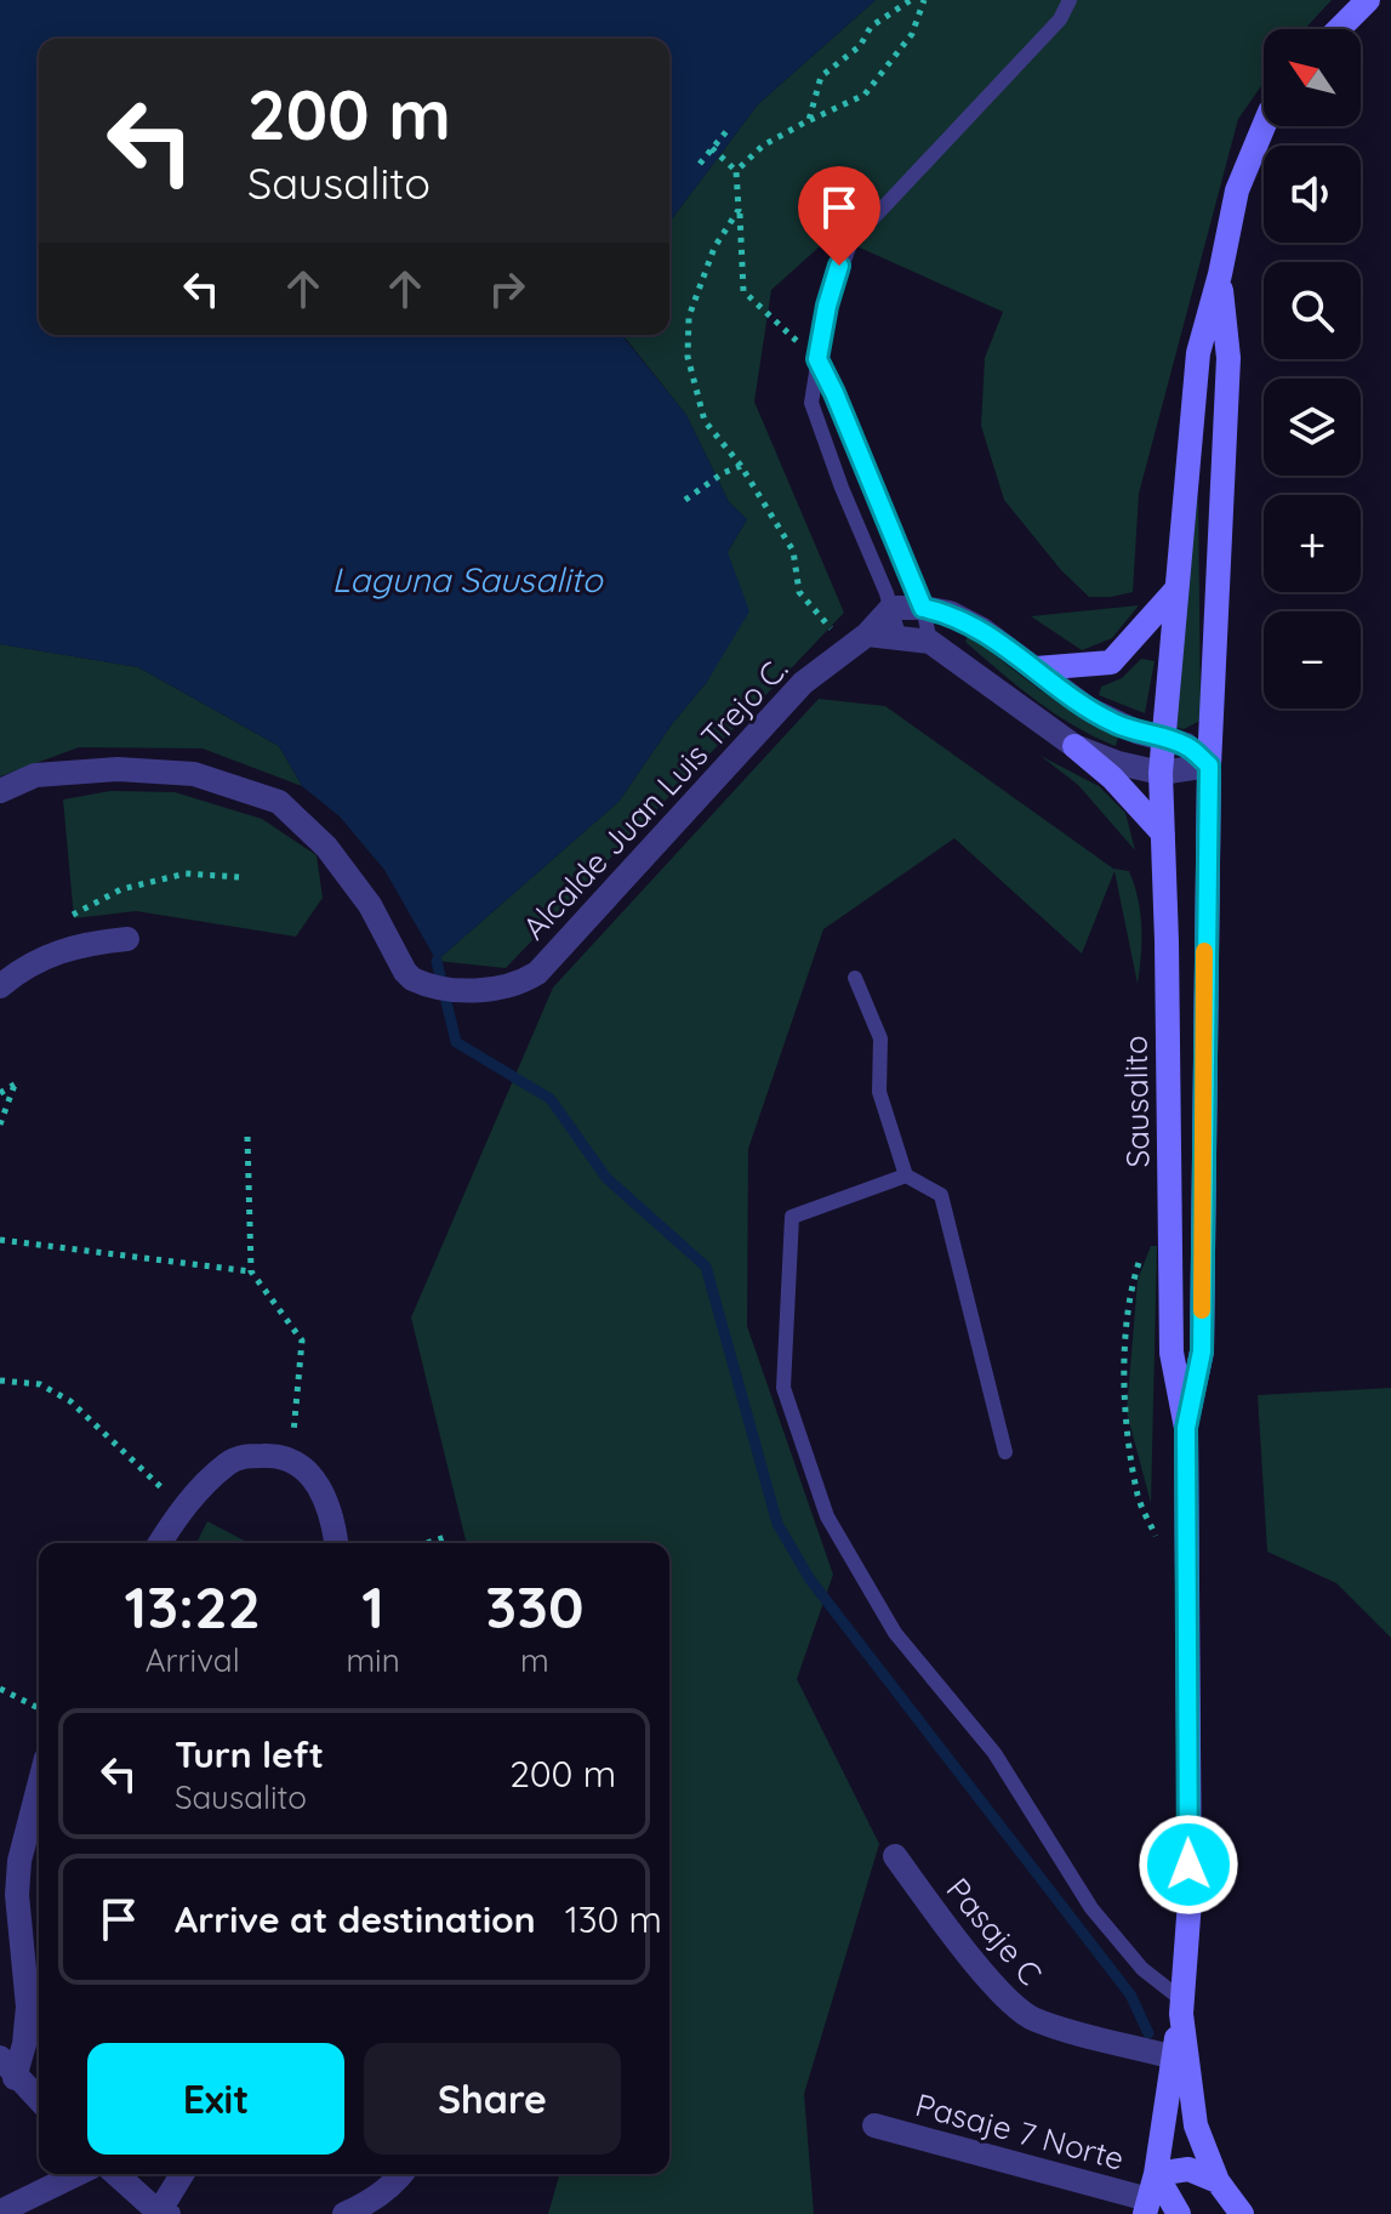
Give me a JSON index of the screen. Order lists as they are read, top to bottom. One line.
{"streets":{"main road":["Sausalito"],"street":["Alcalde Juan Luis Trejo C.","Pasaje C","Pasaje 7 Norte"]},"crossings":[["Sausalito","Pasaje C"],["Sausalito","Pasaje 7 Norte"]],"water":["Laguna Sausalito"],"north":"top left","page":{"map_buttons":["+","−"],"turn":["200 m","Sausalito"],"eta":["13:22","Arrival","1","min","330","m"],"list":[{"name":"Turn left","note":"Sausalito","value":"200 m"},{"name":"Arrive at destination","value":"130 m"}],"buttons":["Exit","Share"]}}
